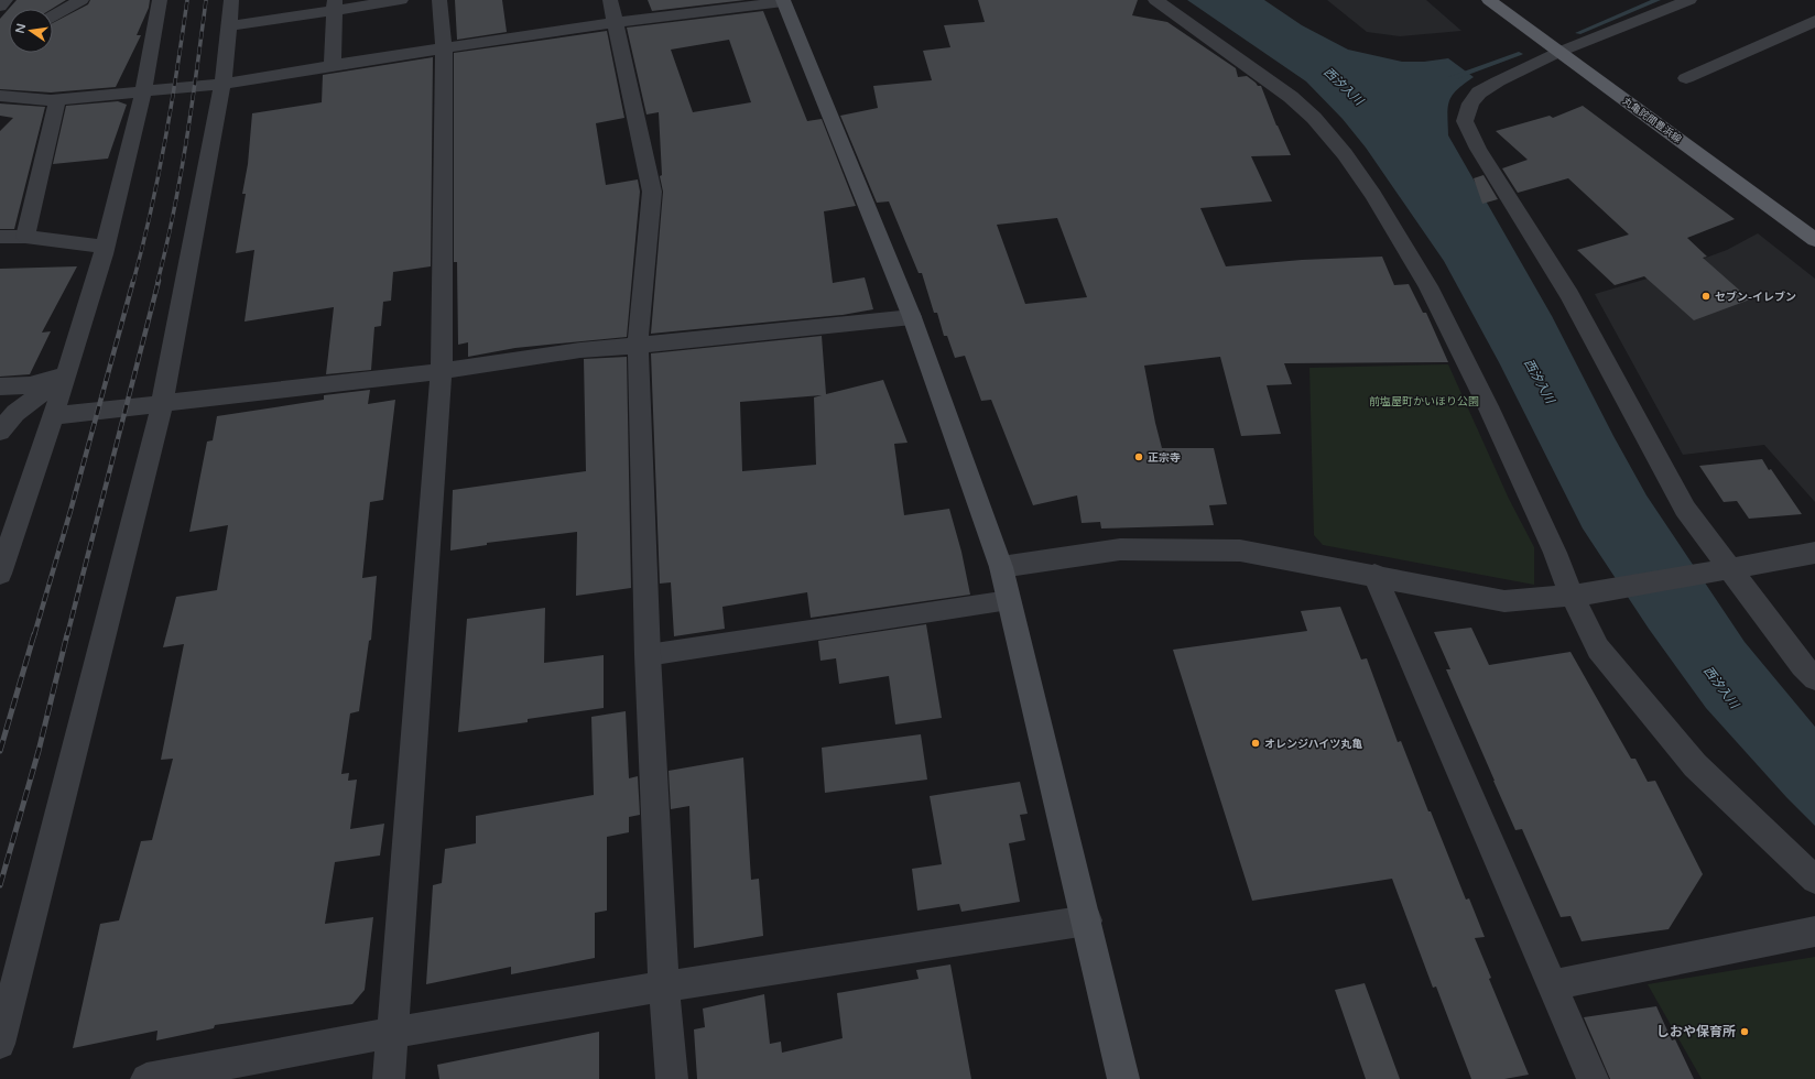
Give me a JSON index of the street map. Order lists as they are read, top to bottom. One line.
{"streets":{"main road":["丸亀詫間豊浜線"]},"water":["西汐入川"],"parks":["前塩屋町かいほり公園"],"places":["セブン-イレブン","正宗寺","オレンジハイツ丸亀","しおや保育所"],"north":"left"}
